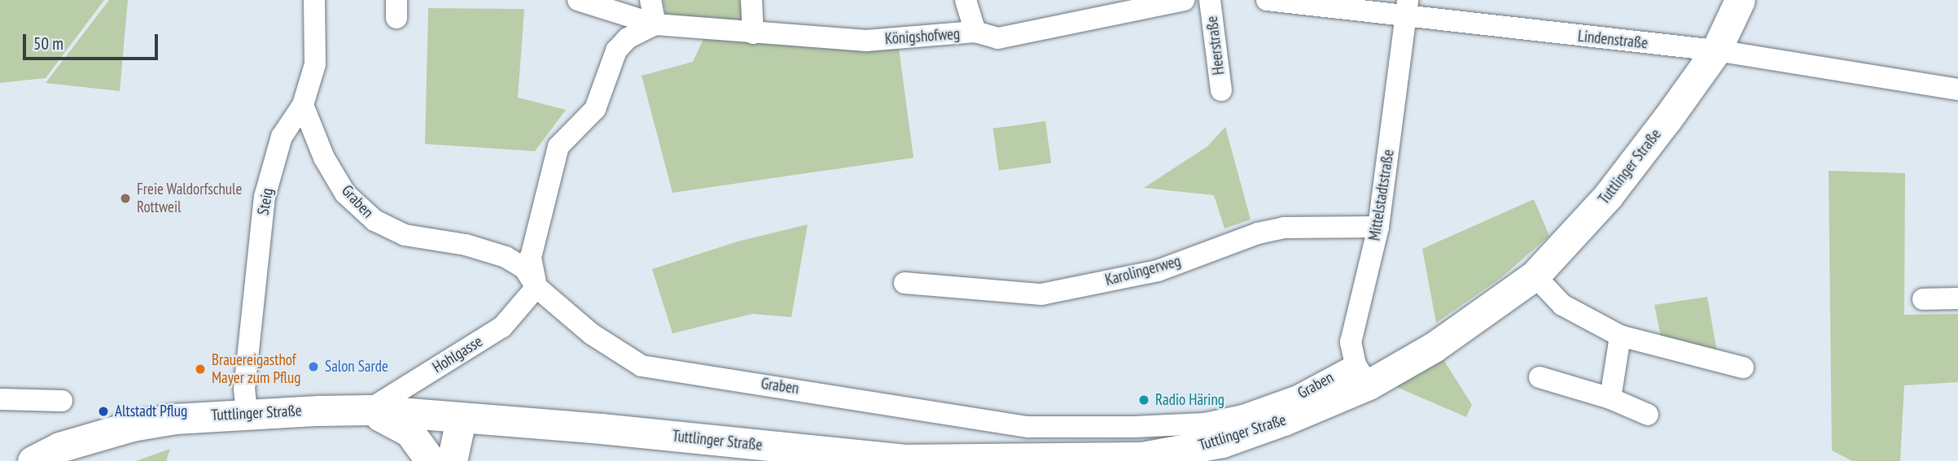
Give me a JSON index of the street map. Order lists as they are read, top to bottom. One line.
{"streets":{"street":["Königshofweg","Lindenstraße","Heerstraße","Tuttlinger Straße","Mittelstadtstraße","Steig","Graben","Karolingerweg","Hohlgasse"]},"crossings":[["Lindenstraße","Tuttlinger Straße"],["Lindenstraße","Mittelstadtstraße"],["Tuttlinger Straße","Mittelstadtstraße"],["Tuttlinger Straße","Steig"],["Tuttlinger Straße","Graben"],["Tuttlinger Straße","Hohlgasse"],["Mittelstadtstraße","Graben"],["Mittelstadtstraße","Karolingerweg"],["Steig","Graben"],["Graben","Hohlgasse"]],"places":["Freie Waldorfschule Rottweil","Salon Sarde","Brauereigasthof Mayer zum Pflug","Radio Häring","Altstadt Pflug"],"scale_bar":"50 m"}
